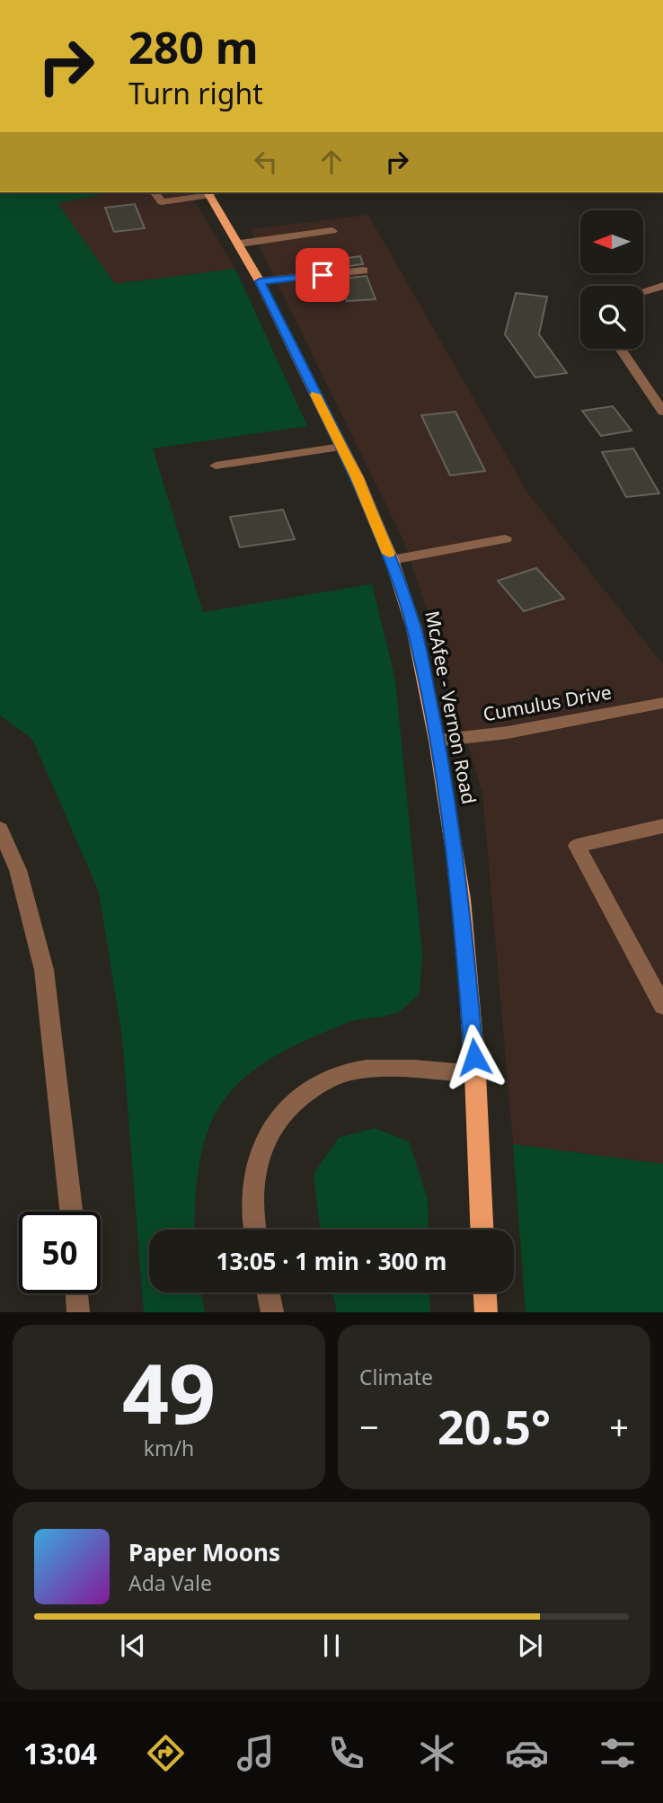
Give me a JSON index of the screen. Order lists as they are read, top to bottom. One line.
{"streets":{"main road":["McAfee - Vernon Road"],"street":["Cumulus Drive"]},"crossings":[["Cumulus Drive","McAfee - Vernon Road"]],"north":"left","page":{"turn":["280 m","Turn right"],"limit":"50","trip":"13:05 · 1 min · 300 m","tile":[["49","km/h"],"Climate"],"heat":["−","20.5°","+"],"song":["Paper Moons","Ada Vale"],"tabs":"13:04"}}
